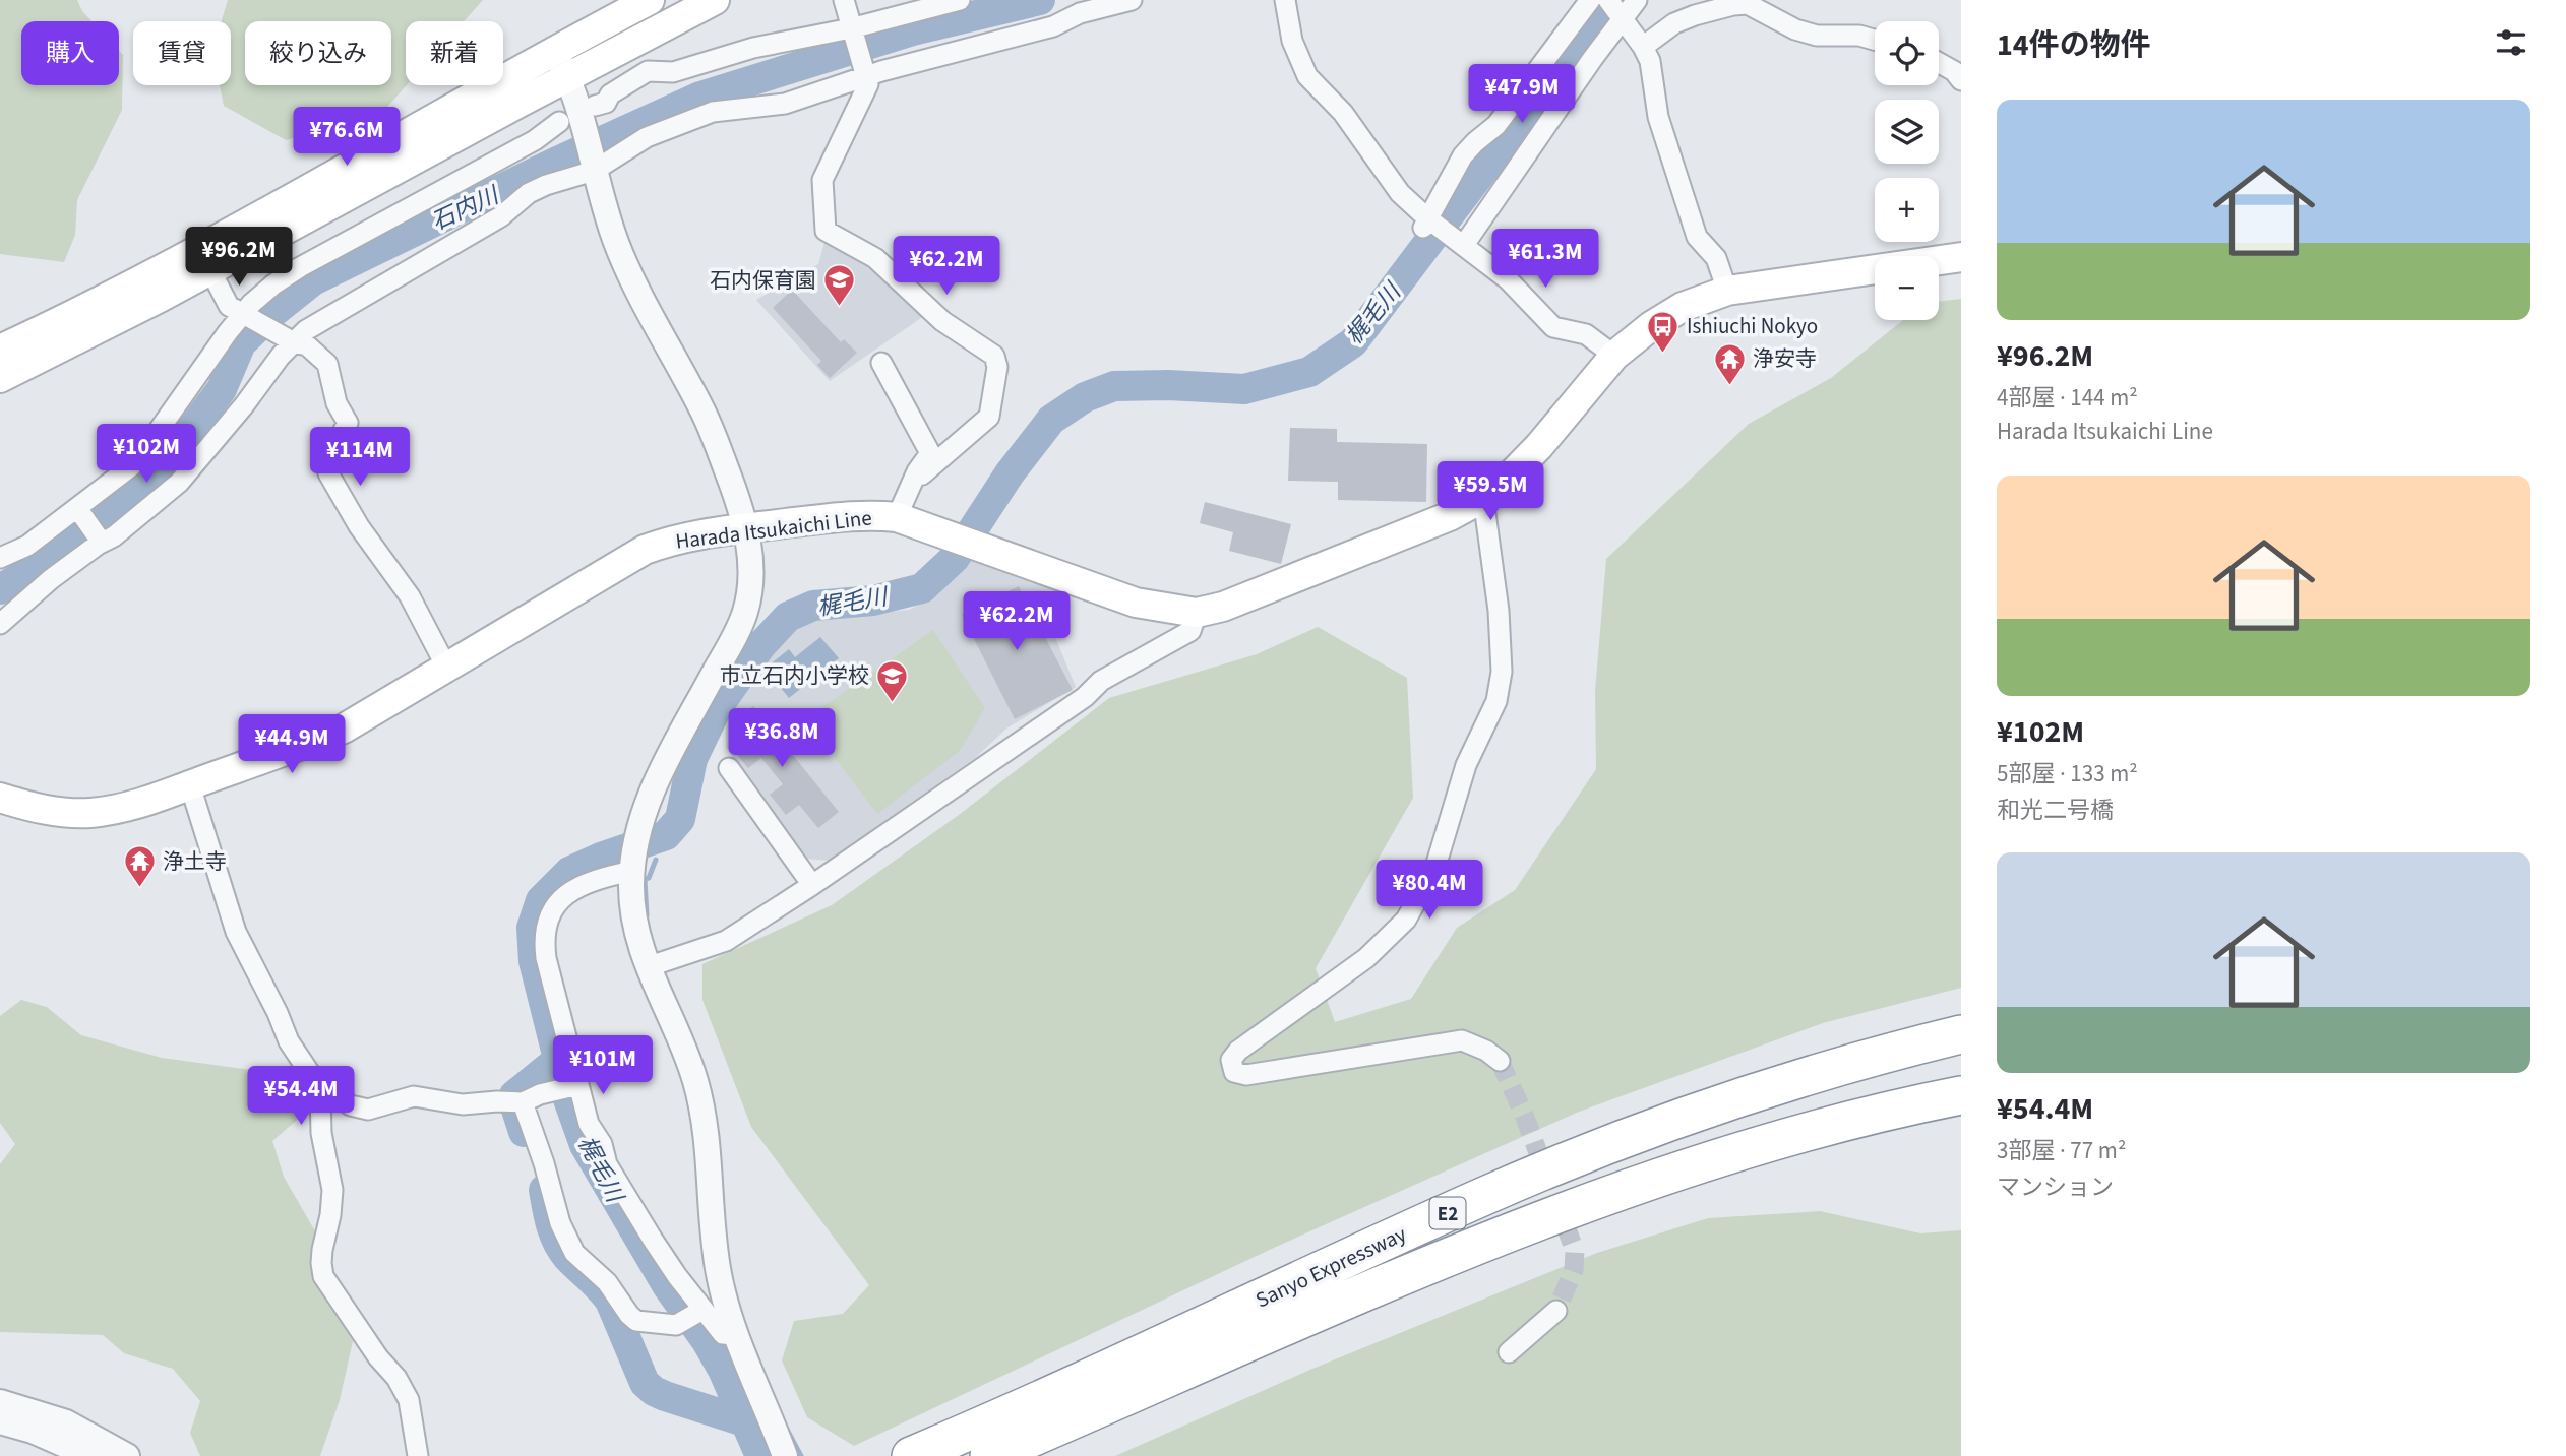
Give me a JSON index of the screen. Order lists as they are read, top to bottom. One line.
{"streets":{"highway":["E2","Sanyo Expressway"],"main road":["Harada Itsukaichi Line"]},"water":["石内川","梶毛川"],"places":{"school or university":["石内保育園","市立石内小学校"],"bus stop":["Ishiuchi Nokyo"],"temple":["浄安寺","浄土寺"]},"page":{"heading":"14件の物件","map_buttons":["+","−"],"chip":["購入","賃貸","絞り込み","新着"],"price":["¥47.9M","¥76.6M","¥96.2M","¥61.3M","¥62.2M","¥102M","¥114M","¥59.5M","¥62.2M","¥36.8M","¥44.9M","¥80.4M","¥101M","¥54.4M"],"list":[{"name":"¥96.2M","note":"4部屋 · 144 m² · Harada Itsukaichi Line"},{"name":"¥102M","note":"5部屋 · 133 m² · 和光二号橋"},{"name":"¥54.4M","note":"3部屋 · 77 m² · マンション"}]}}
